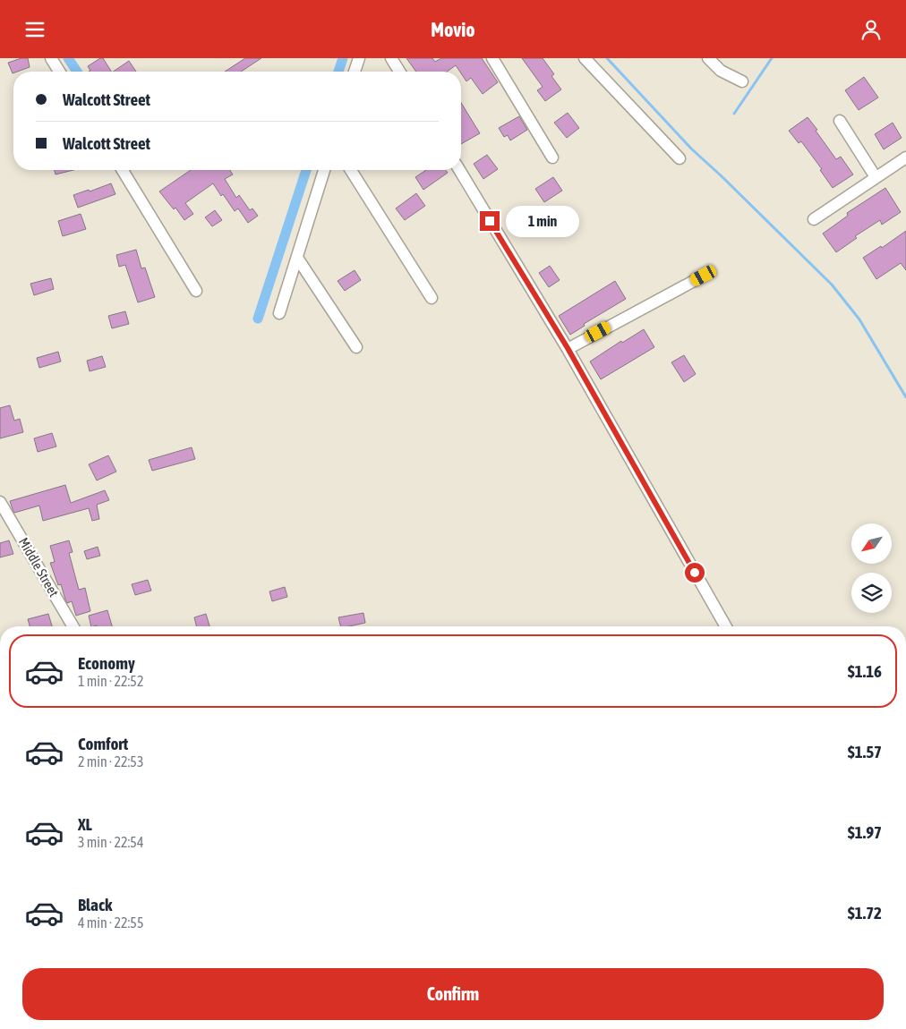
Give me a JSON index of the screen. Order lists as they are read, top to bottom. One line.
{"streets":{"street":["Middle Street"]},"north":"bottom left","page":{"header":"Movio","banner":["Walcott Street","Walcott Street"],"bubble":"1 min","list":[{"name":"Economy","note":"1 min · 22:52","value":"$1.16"},{"name":"Comfort","note":"2 min · 22:53","value":"$1.57"},{"name":"XL","note":"3 min · 22:54","value":"$1.97"},{"name":"Black","note":"4 min · 22:55","value":"$1.72"}],"buttons":"Confirm"}}
